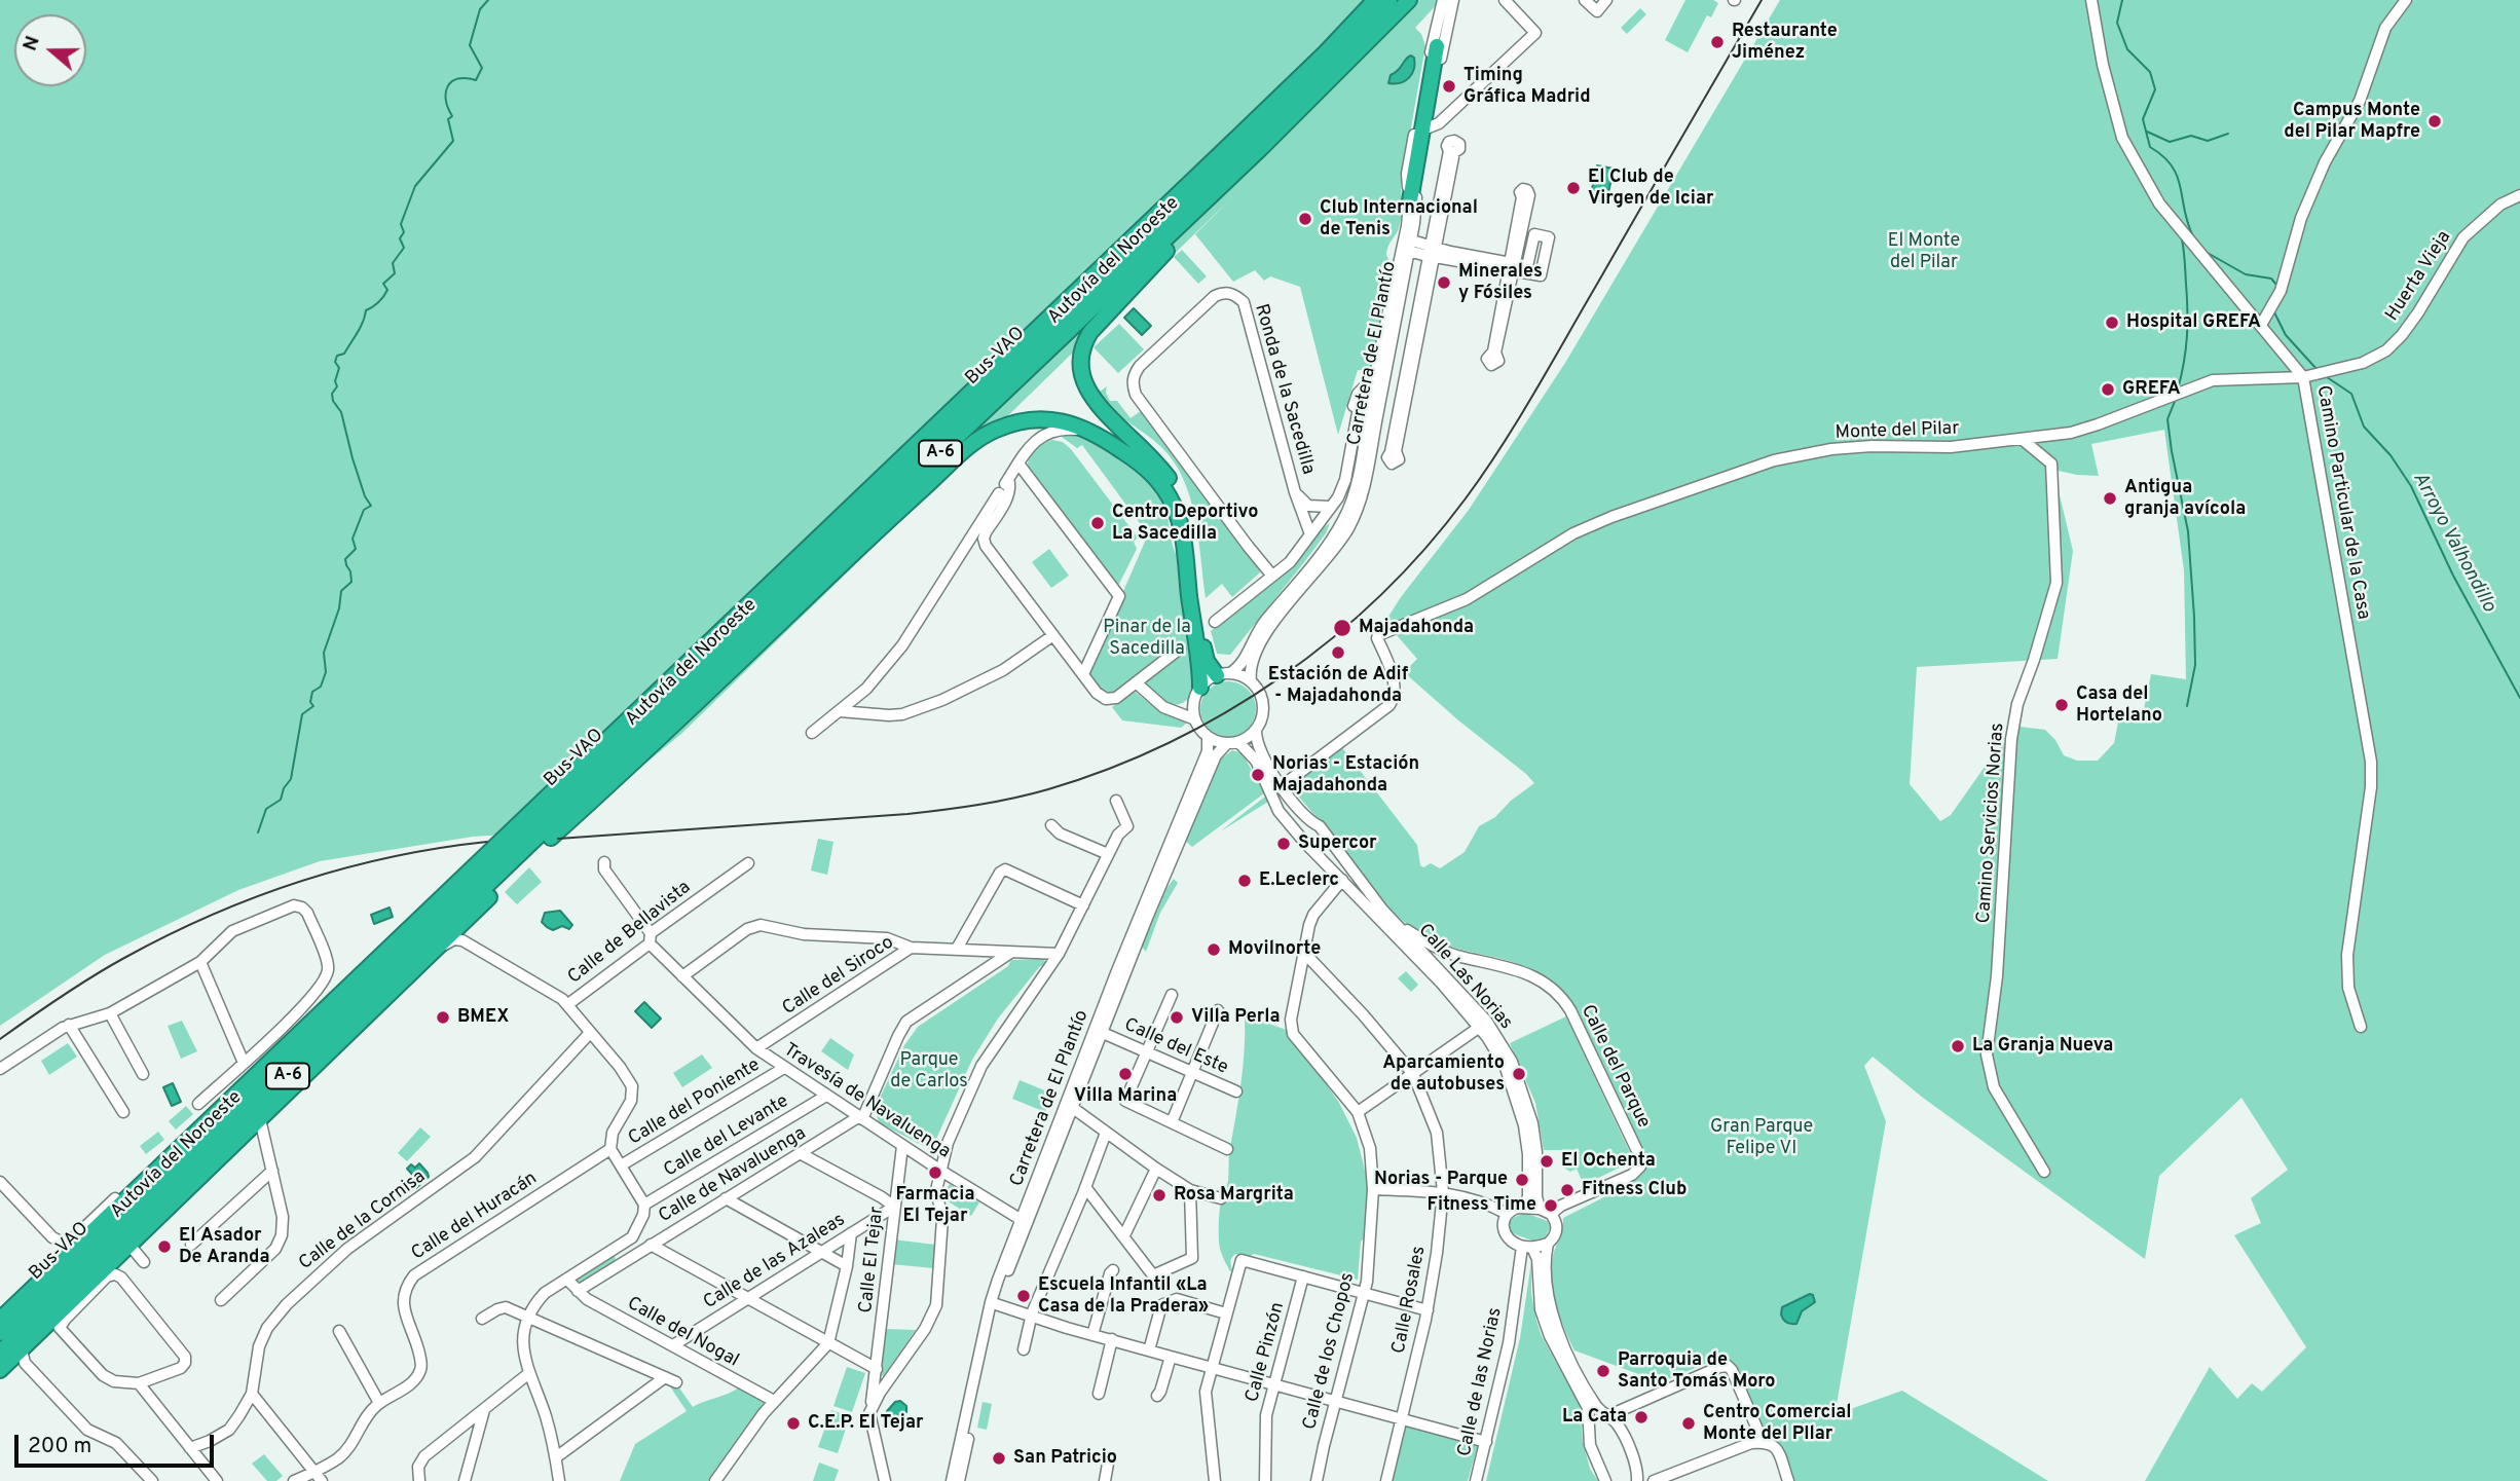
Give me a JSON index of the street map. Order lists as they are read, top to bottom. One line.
{"streets":{"highway":["Autovía del Noroeste","Bus-VAO","A-6"],"street":["Huerta Vieja","Carretera de El Plantío","Ronda de la Sacedilla","Monte del Pilar","Camino Particular de la Casa","Camino Servicios Norias","Calle de Bellavista","Calle del Siroco","Calle Las Norias","Calle del Este","Calle del Parque","Travesía de Navaluenga","Calle del Poniente","Calle del Levante","Calle de Navaluenga","Calle del Huracán","Calle de la Cornisa","Calle El Tejar","Calle de las Azaleas","Calle Rosales","Calle del Nogal","Calle de los Chopos","Calle Pinzón","Calle de las Norias"]},"crossings":[["Autovía del Noroeste","Bus-VAO"],["Huerta Vieja","Monte del Pilar"],["Carretera de El Plantío","Calle Las Norias"],["Carretera de El Plantío","Calle del Este"],["Carretera de El Plantío","Travesía de Navaluenga"],["Monte del Pilar","Camino Particular de la Casa"],["Monte del Pilar","Camino Servicios Norias"],["Monte del Pilar","Calle Las Norias"],["Calle de Bellavista","Travesía de Navaluenga"],["Calle del Siroco","Travesía de Navaluenga"],["Calle Las Norias","Calle del Parque"],["Calle Las Norias","Calle de los Chopos"],["Calle Las Norias","Calle de las Norias"],["Calle del Parque","Calle de las Norias"],["Travesía de Navaluenga","Calle del Poniente"],["Travesía de Navaluenga","Calle del Levante"],["Travesía de Navaluenga","Calle de Navaluenga"],["Travesía de Navaluenga","Calle El Tejar"],["Calle de Navaluenga","Calle del Nogal"],["Calle El Tejar","Calle de las Azaleas"],["Calle de las Azaleas","Calle del Nogal"],["Calle Rosales","Calle de los Chopos"]],"water":["Arroyo Valhondillo"],"parks":["El Monte del Pilar","Pinar de la Sacedilla","Parque de Carlos","Gran Parque Felipe VI"],"places":["Restaurante Jiménez","Timing Gráfica Madrid","Campus Monte del Pilar Mapfre","El Club de Virgen de Iciar","Club Internacional de Tenis","Minerales y Fósiles","Hospital GREFA","GREFA","Antigua granja avícola","Centro Deportivo La Sacedilla","Majadahonda","Estación de Adif - Majadahonda","Casa del Hortelano","Norias - Estación Majadahonda","Supercor","E.Leclerc","Movilnorte","BMEX","Villa Perla","La Granja Nueva","Villa Marina","Aparcamiento de autobuses","El Ochenta","Farmacia El Tejar","Norias - Parque","Fitness Club","Rosa Margrita","Fitness Time","El Asador De Aranda","Escuela Infantil «La Casa de la Pradera»","Parroquia de Santo Tomás Moro","La Cata","C.E.P. El Tejar","Centro Comercial Monte del PIlar","San Patricio"],"scale_bar":"200 m","north":"left"}
